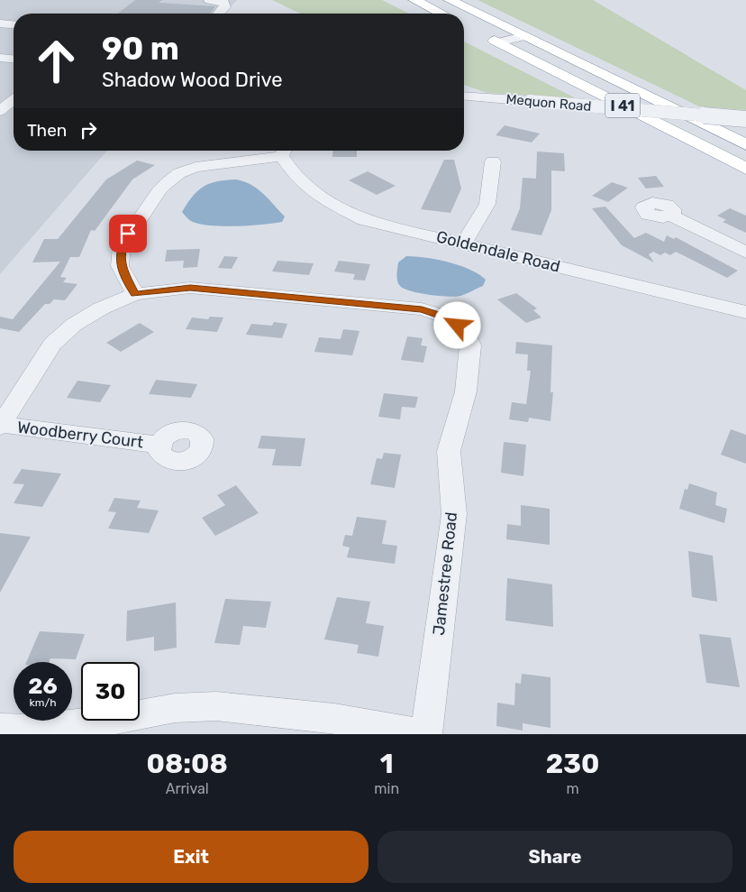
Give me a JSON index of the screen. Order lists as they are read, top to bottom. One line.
{"streets":{"highway":["I 41"],"street":["Mequon Road","Goldendale Road","Woodberry Court","Jamestree Road"]},"crossings":[["Woodberry Court","Jamestree Road"]],"page":{"turn":["90 m","Shadow Wood Drive"],"then":"Then","speed":"26 km/h","limit":"30","eta":["08:08","Arrival","1","min","230","m"],"buttons":["Exit","Share"]}}
